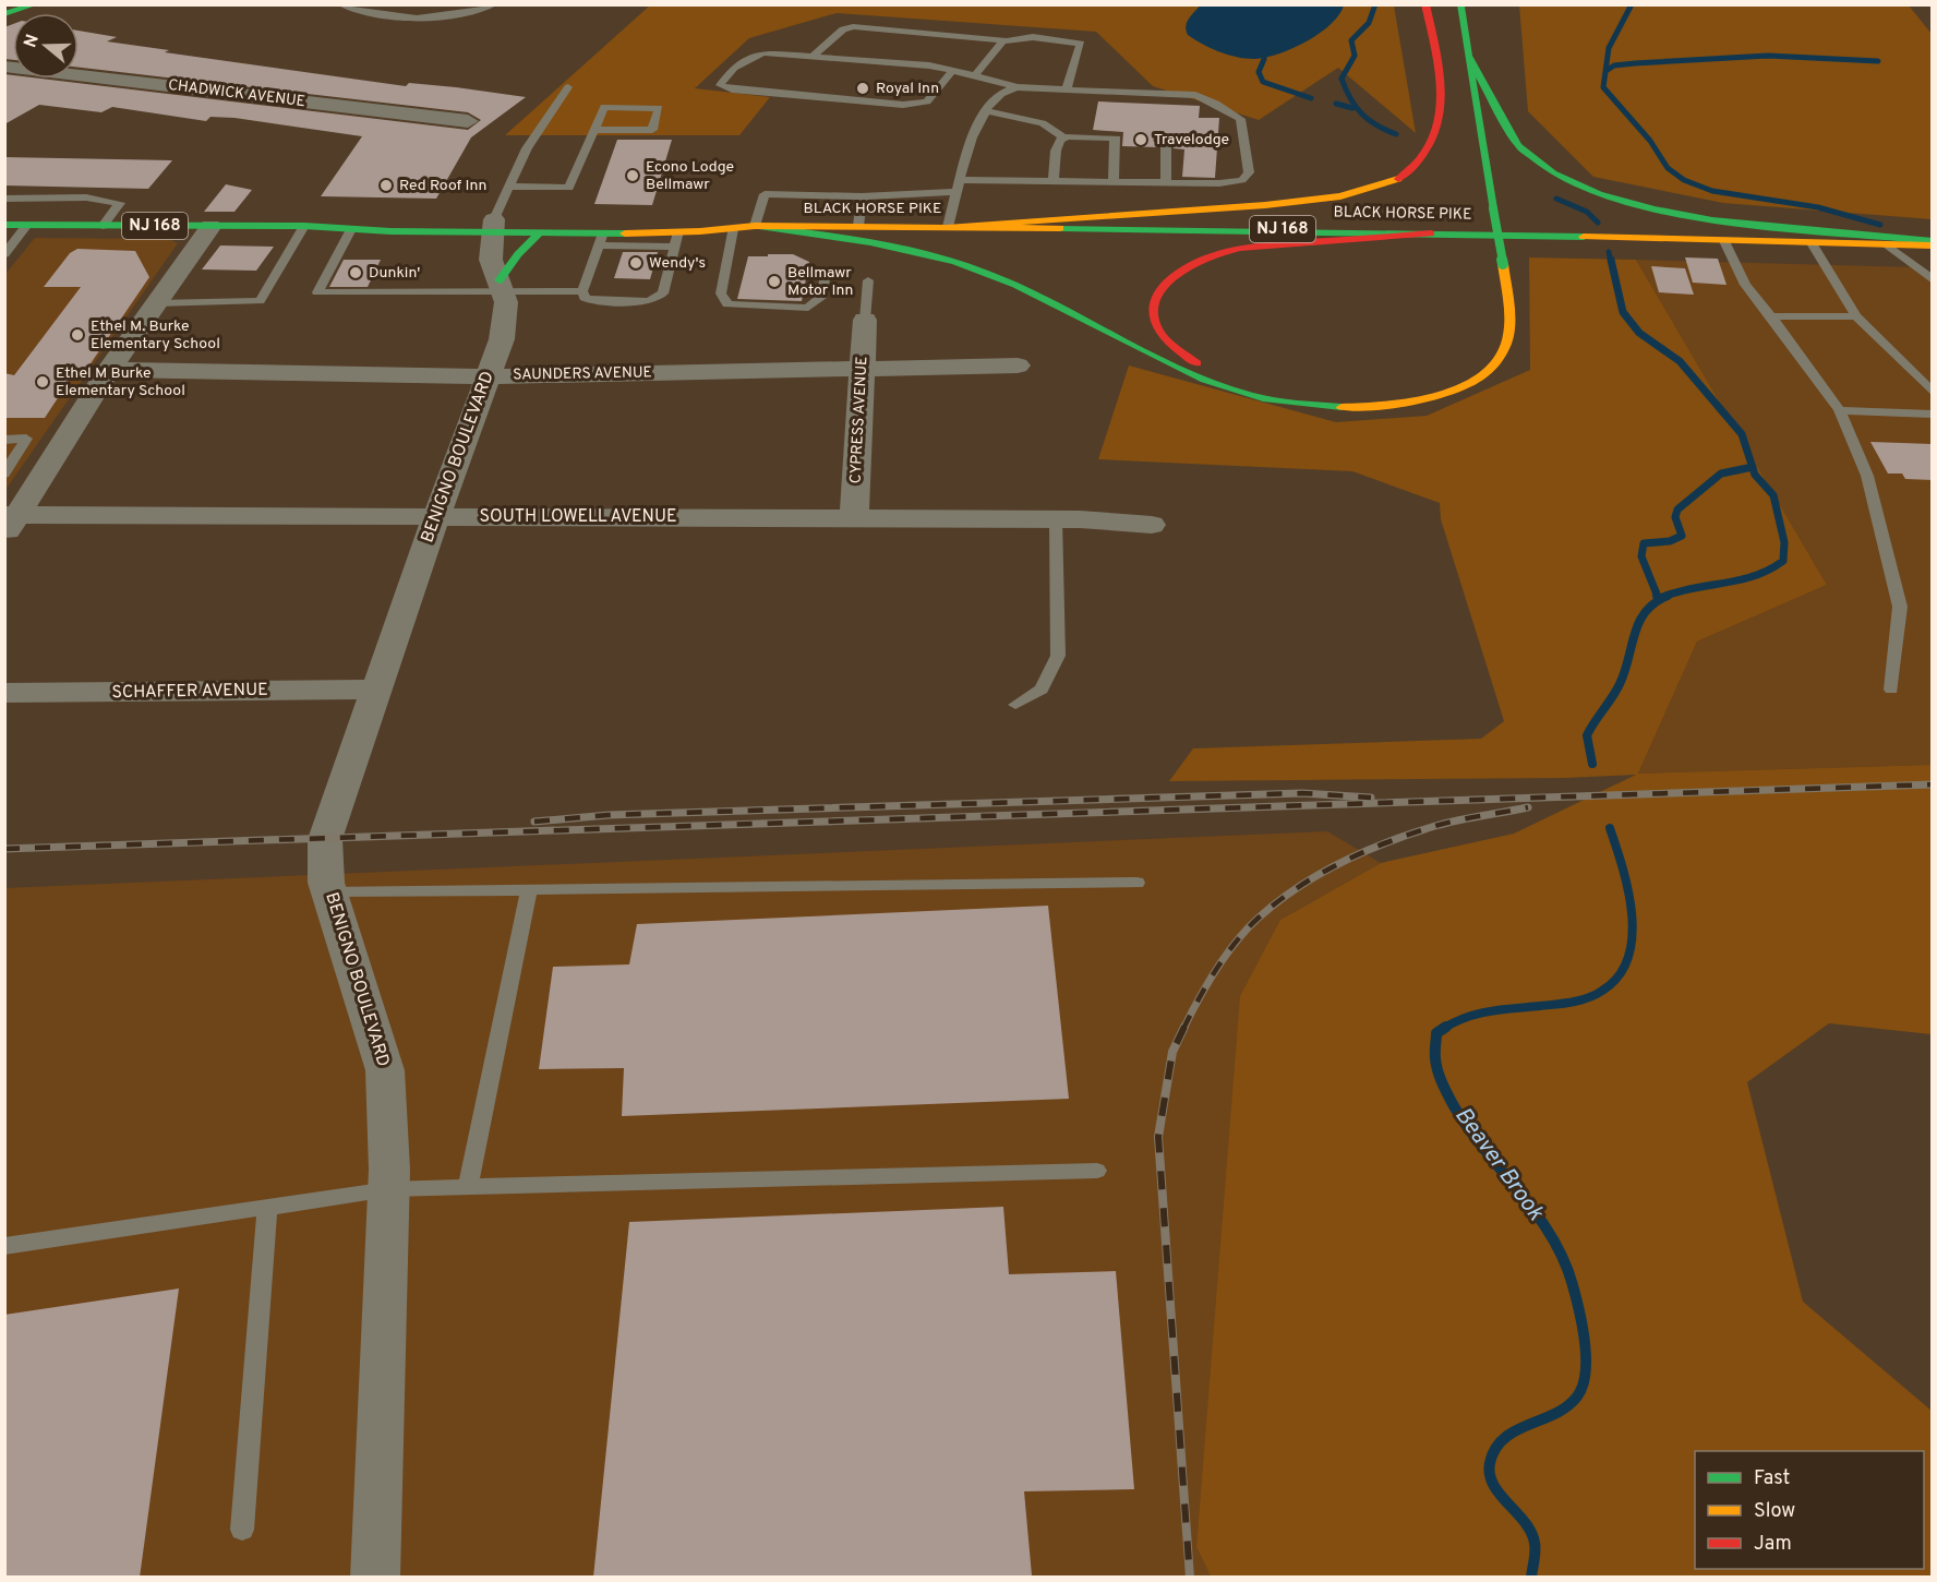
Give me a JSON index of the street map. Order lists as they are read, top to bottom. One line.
{"streets":{"main road":["BLACK HORSE PIKE","NJ 168"],"street":["CHADWICK AVENUE","SAUNDERS AVENUE","CYPRESS AVENUE","BENIGNO BOULEVARD","SOUTH LOWELL AVENUE","SCHAFFER AVENUE"]},"crossings":[["BLACK HORSE PIKE","BENIGNO BOULEVARD"],["SAUNDERS AVENUE","CYPRESS AVENUE"],["SAUNDERS AVENUE","BENIGNO BOULEVARD"],["CYPRESS AVENUE","SOUTH LOWELL AVENUE"],["BENIGNO BOULEVARD","SOUTH LOWELL AVENUE"],["BENIGNO BOULEVARD","SCHAFFER AVENUE"]],"water":["Beaver Brook"],"places":["Royal Inn","Travelodge","Econo Lodge Bellmawr","Red Roof Inn","Wendy's","Dunkin'","Bellmawr Motor Inn","Ethel M. Burke Elementary School","Ethel M Burke Elementary School"],"legend":["Fast","Slow","Jam"],"north":"left"}
